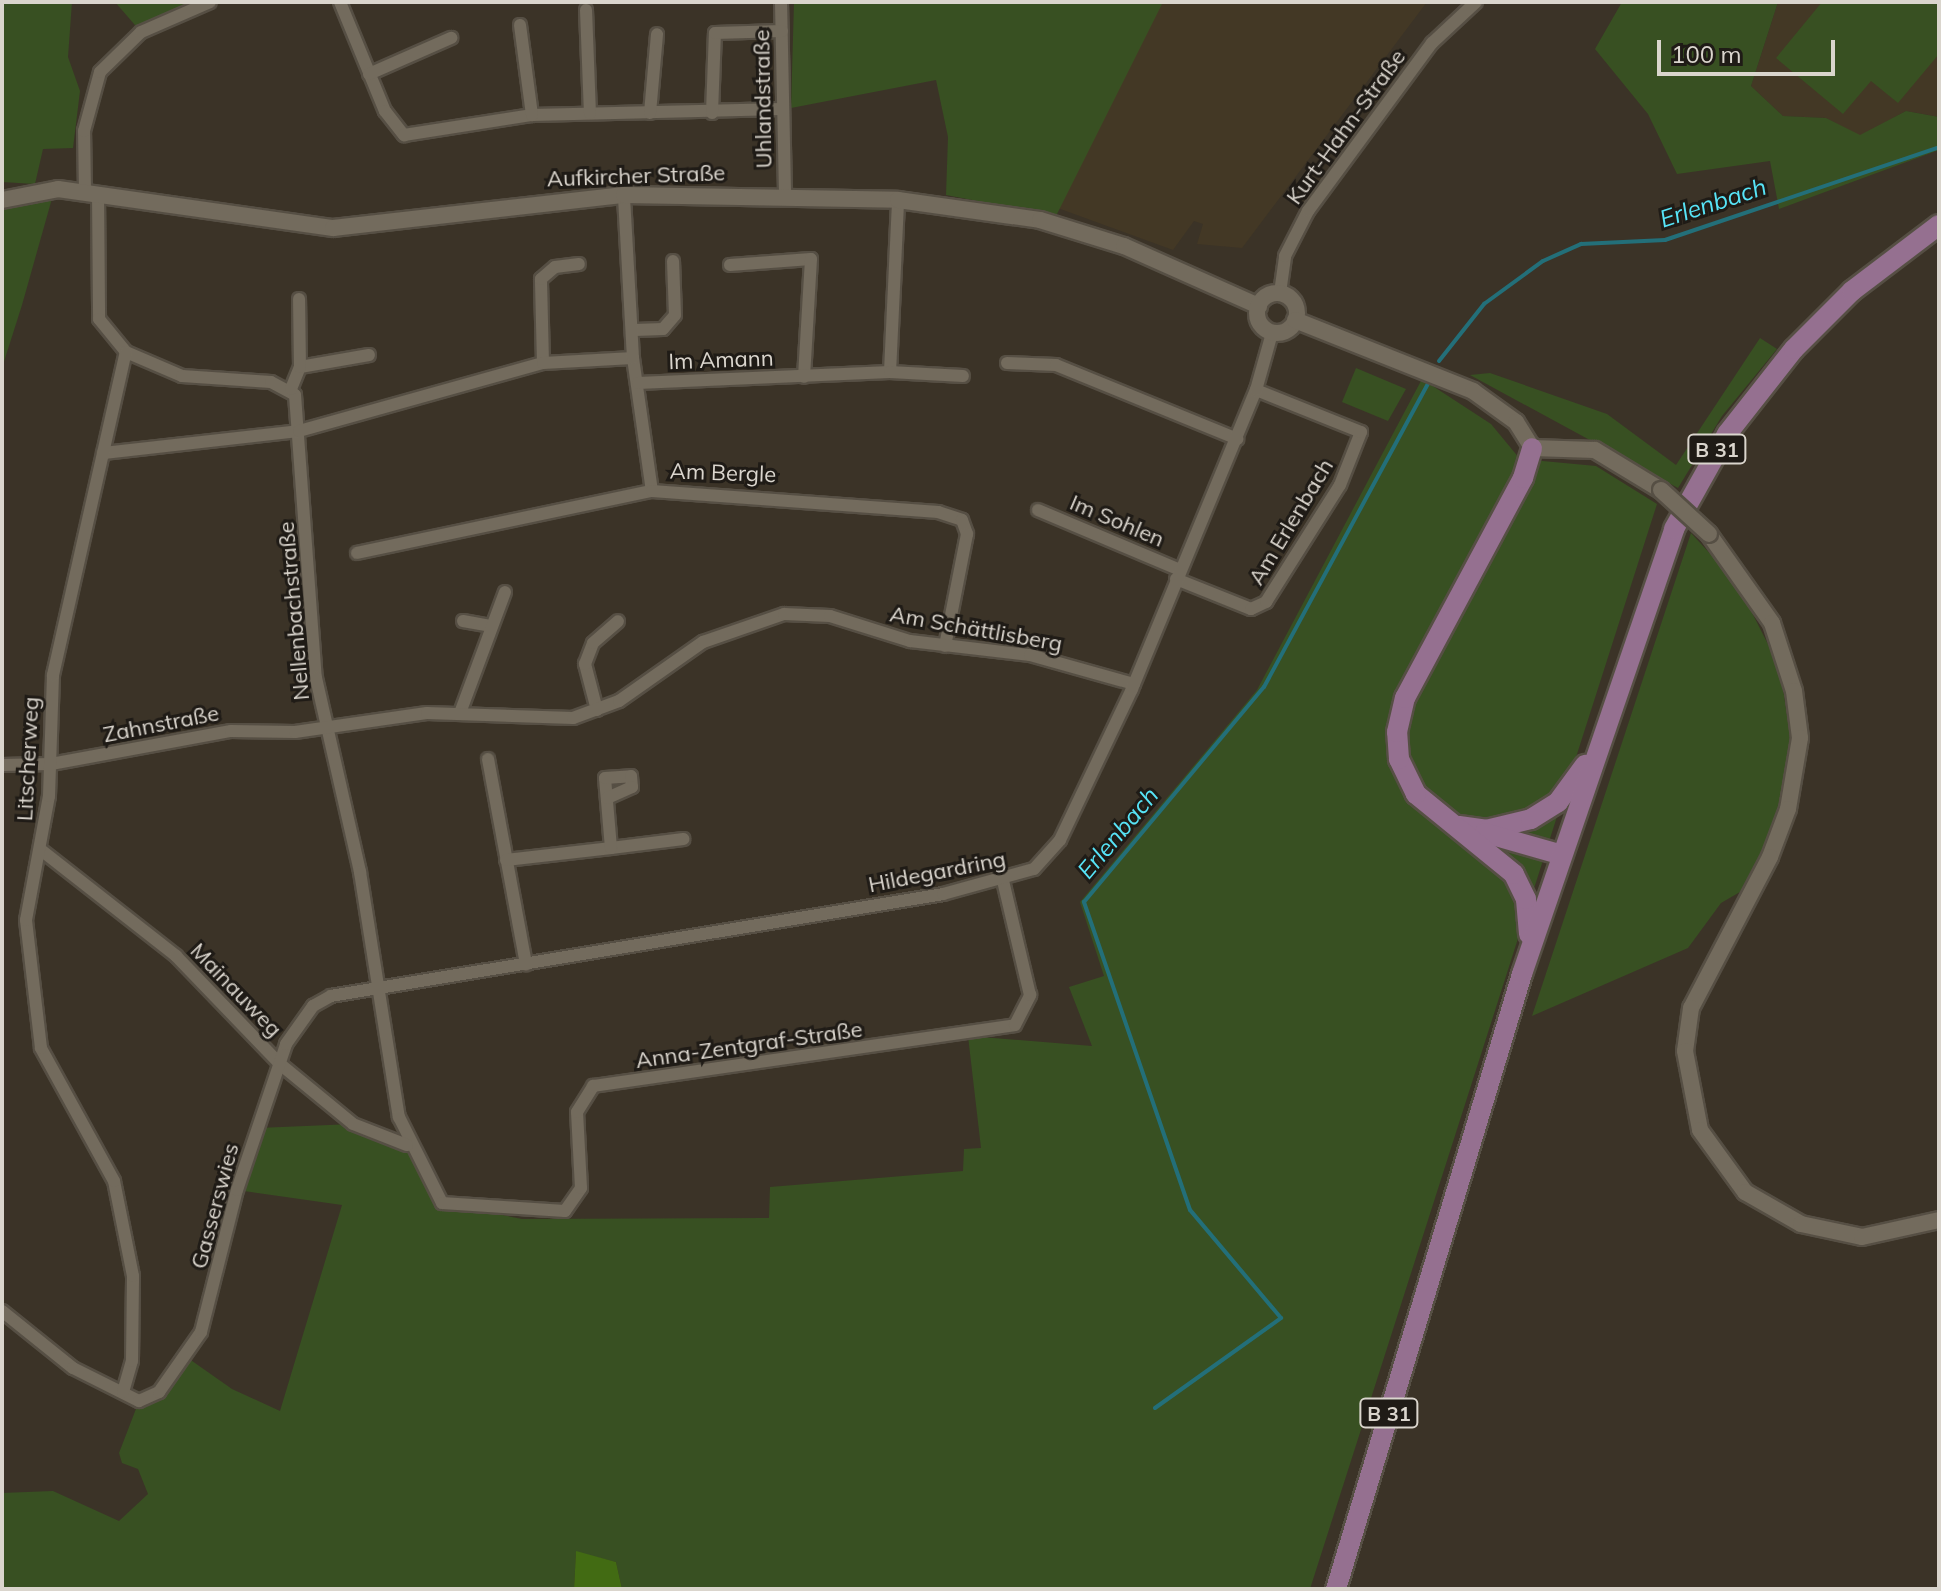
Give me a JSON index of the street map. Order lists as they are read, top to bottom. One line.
{"streets":{"main road":["B 31"],"street":["Uhlandstraße","Kurt-Hahn-Straße","Aufkircher Straße","Im Amann","Am Bergle","Im Sohlen","Am Erlenbach","Nellenbachstraße","Am Schättlisberg","Zahnstraße","Litscherweg","Hildegardring","Mainauweg","Anna-Zentgraf-Straße","Gasserswies"]},"crossings":[["Uhlandstraße","Aufkircher Straße"],["Kurt-Hahn-Straße","Aufkircher Straße"],["Kurt-Hahn-Straße","Hildegardring"],["Aufkircher Straße","Hildegardring"],["Am Bergle","Am Schättlisberg"],["Im Sohlen","Am Erlenbach"],["Im Sohlen","Hildegardring"],["Am Erlenbach","Hildegardring"],["Nellenbachstraße","Am Schättlisberg"],["Nellenbachstraße","Zahnstraße"],["Nellenbachstraße","Hildegardring"],["Nellenbachstraße","Mainauweg"],["Nellenbachstraße","Anna-Zentgraf-Straße"],["Am Schättlisberg","Zahnstraße"],["Am Schättlisberg","Hildegardring"],["Zahnstraße","Litscherweg"],["Litscherweg","Mainauweg"],["Litscherweg","Gasserswies"],["Hildegardring","Anna-Zentgraf-Straße"],["Hildegardring","Gasserswies"],["Mainauweg","Gasserswies"]],"water":["Erlenbach"],"scale_bar":"100 m"}
